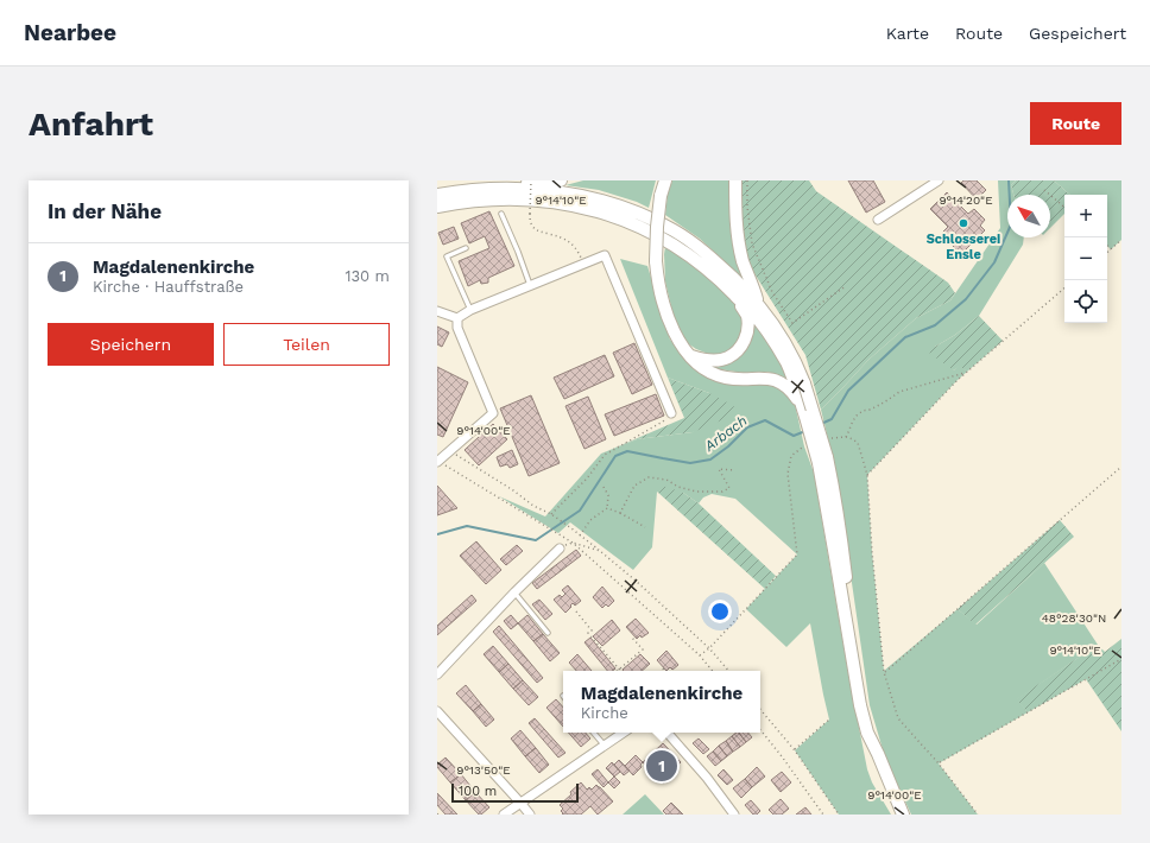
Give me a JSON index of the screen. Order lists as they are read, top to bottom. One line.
{"water":["Arbach"],"places":["Schlosserei Ensle"],"scale_bar":"100 m","north":"top left","page":{"header":"Nearbee","nav":["Karte","Route","Gespeichert"],"buttons":["Route",["Speichern","Teilen"]],"title":"Anfahrt","heading":"In der Nähe","map_buttons":["+","−"],"list":[{"mark":"1","name":"Magdalenenkirche","note":"Kirche · Hauffstraße","value":"130 m"}],"popup":["Magdalenenkirche","Kirche"],"pins":"1","scale":"100 m"},"coordinates":["9°14'10\"E","9°14'20\"E","9°14'00\"E","48°28'30\"N","9°13'50\"E"]}
